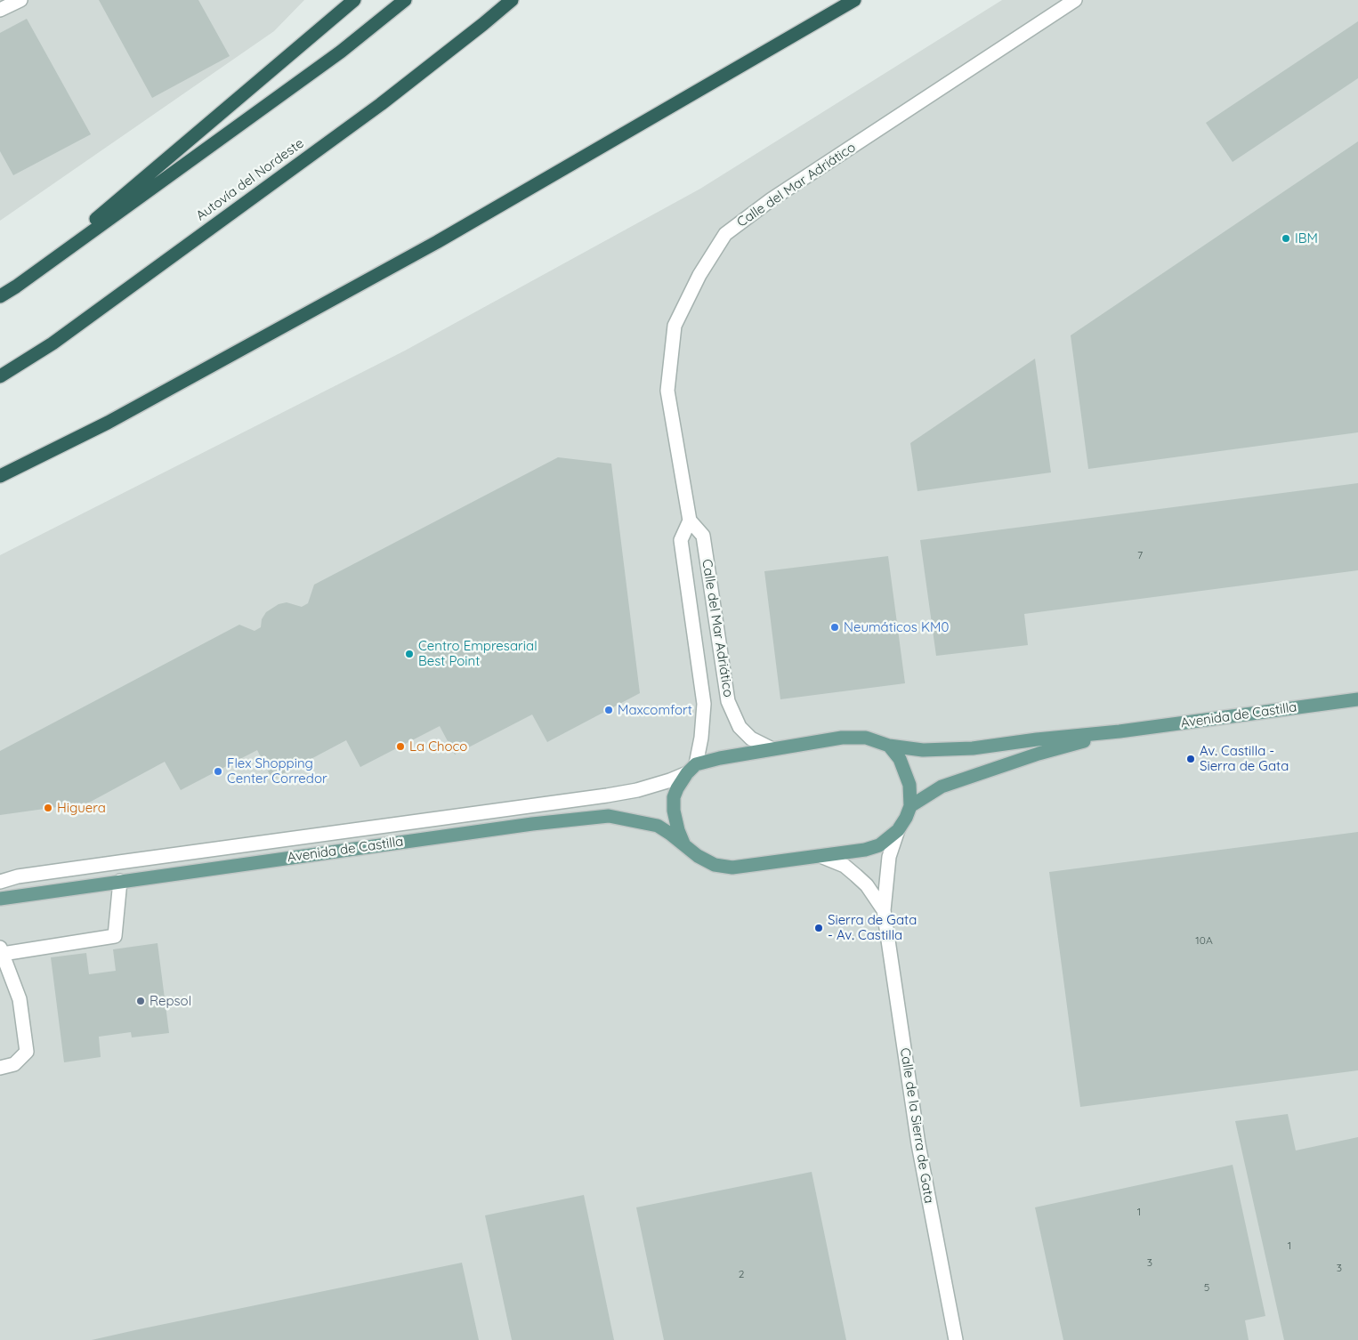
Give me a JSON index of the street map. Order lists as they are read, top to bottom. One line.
{"streets":{"highway":["Autovía del Nordeste"],"main road":["Avenida de Castilla"],"street":["Calle del Mar Adriático","Calle de la Sierra de Gata"]},"crossings":[["Calle del Mar Adriático","Avenida de Castilla"],["Avenida de Castilla","Calle de la Sierra de Gata"]],"places":["IBM","Neumáticos KM0","Centro Empresarial Best Point","Maxcomfort","La Choco","Av. Castilla - Sierra de Gata","Flex Shopping Center Corredor","Higuera","Sierra de Gata - Av. Castilla","Repsol"],"house_numbers":["7","10A","1","1","3","3","2","5"]}
